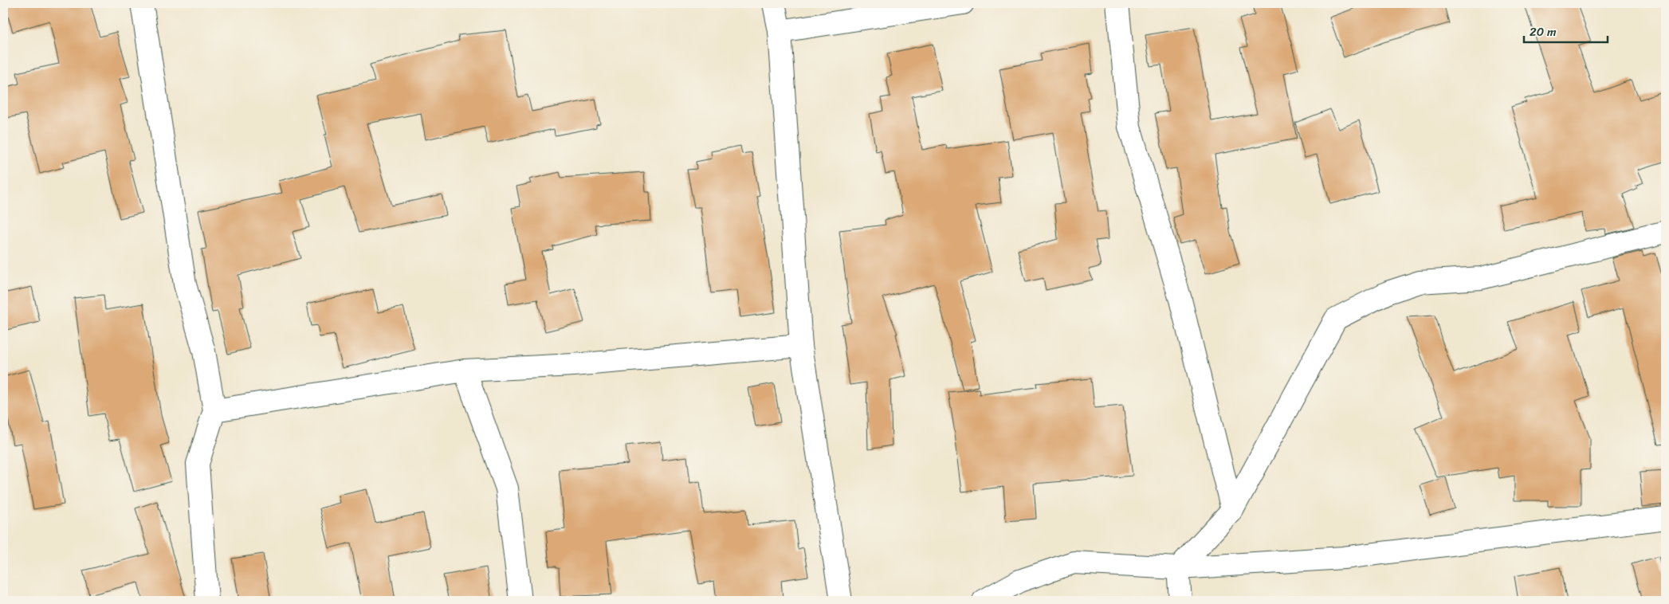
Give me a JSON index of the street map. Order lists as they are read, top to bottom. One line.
{"scale_bar":"20 m"}
